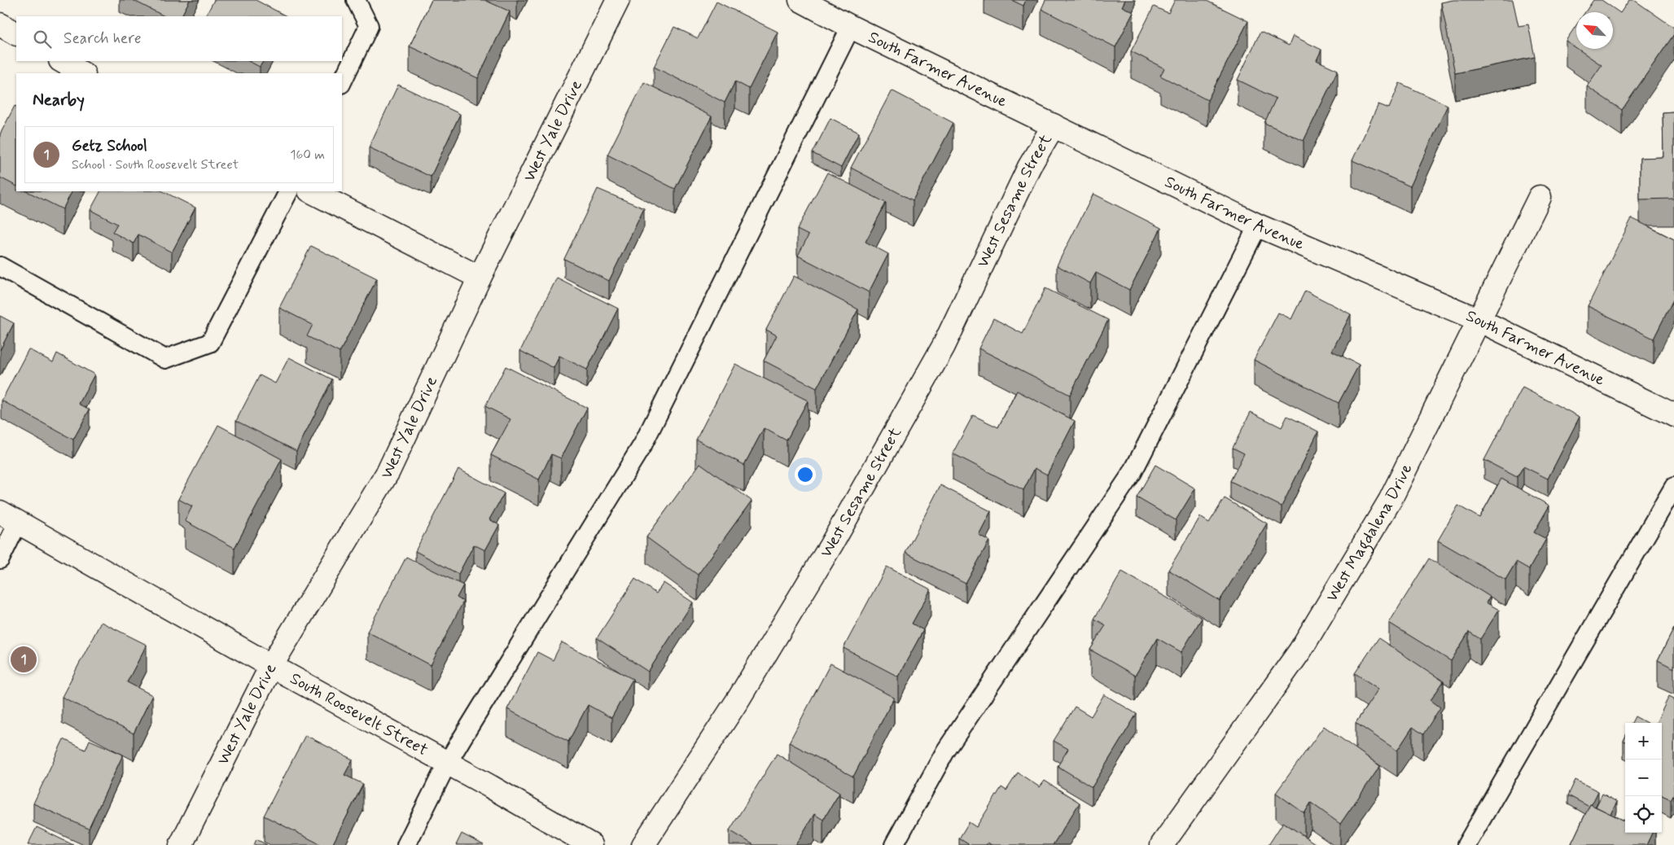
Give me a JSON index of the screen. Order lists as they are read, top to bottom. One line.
{"streets":{"street":["South Farmer Avenue","West Yale Drive","West Sesame Street","West Magdalena Drive","South Roosevelt Street"]},"crossings":[["South Farmer Avenue","West Sesame Street"],["South Farmer Avenue","West Magdalena Drive"],["West Yale Drive","South Roosevelt Street"]],"north":"top left","page":{"search":"Search here","heading":"Nearby","list":[{"mark":"1","name":"Getz School","note":"School · South Roosevelt Street","value":"160 m"}],"pins":"1","map_buttons":["+","−"]}}
